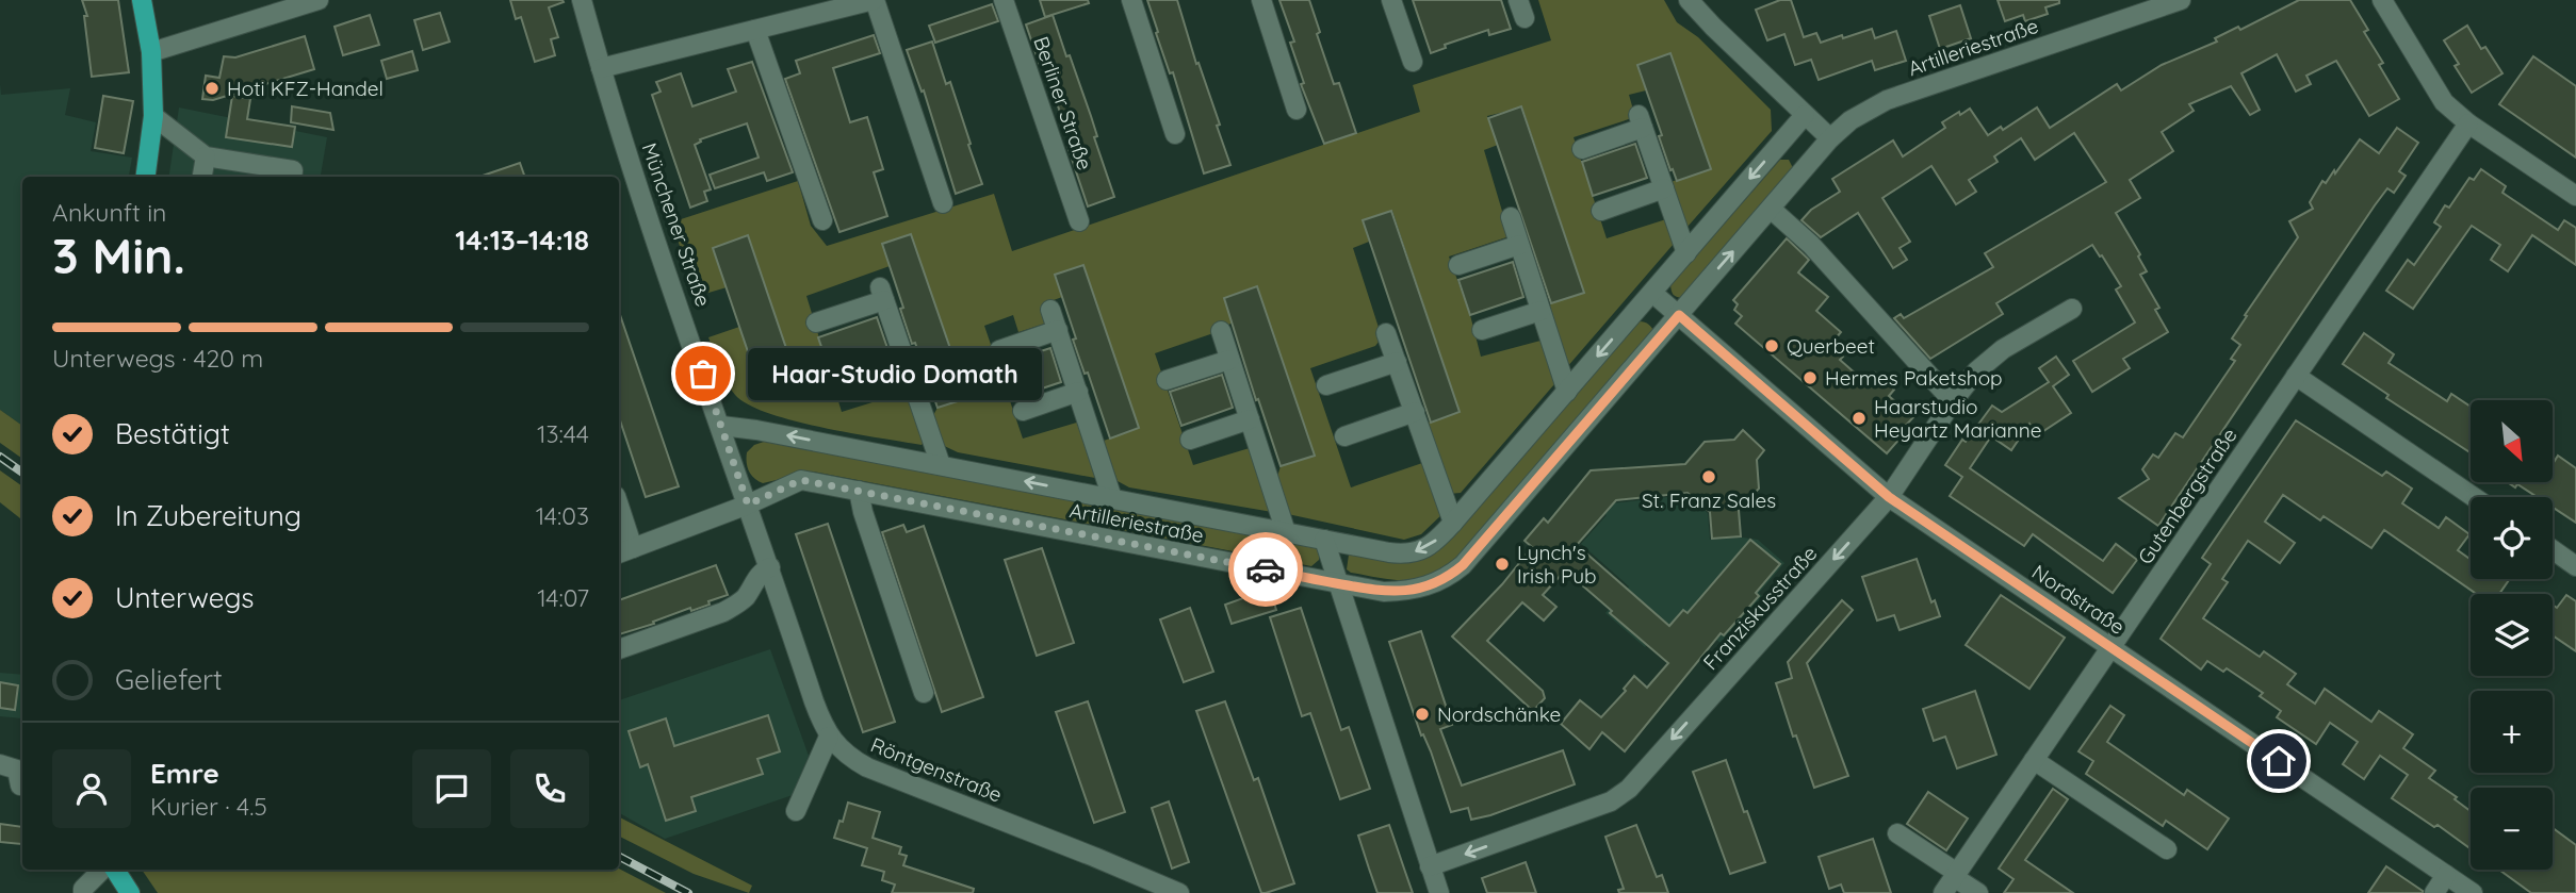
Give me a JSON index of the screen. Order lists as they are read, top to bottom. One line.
{"streets":{"street":["Artilleriestraße","Berliner Straße","Münchener Straße","Gutenbergstraße","Nordstraße","Franziskusstraße","Röntgenstraße"]},"crossings":[["Artilleriestraße","Münchener Straße"],["Artilleriestraße","Nordstraße"],["Artilleriestraße","Röntgenstraße"],["Münchener Straße","Röntgenstraße"],["Gutenbergstraße","Nordstraße"],["Nordstraße","Franziskusstraße"]],"one_way":["Franziskusstraße"],"places":["Hoti KFZ-Handel","Querbeet","Haar-Studio Domath","Hermes Paketshop","Haarstudio Heyartz Marianne","St. Franz Sales","Lynch's Irish Pub","Nordschänke"],"north":"bottom right","page":{"heading":["3 Min.","Ankunft in","14:13–14:18"],"panel":["Emre","Kurier · 4.5"],"bar":"Unterwegs · 420 m","bubble":"Haar-Studio Domath","list":[["Bestätigt","13:44"],["In Zubereitung","14:03"],["Unterwegs","14:07"],"Geliefert"],"map_buttons":["+","−"]}}
